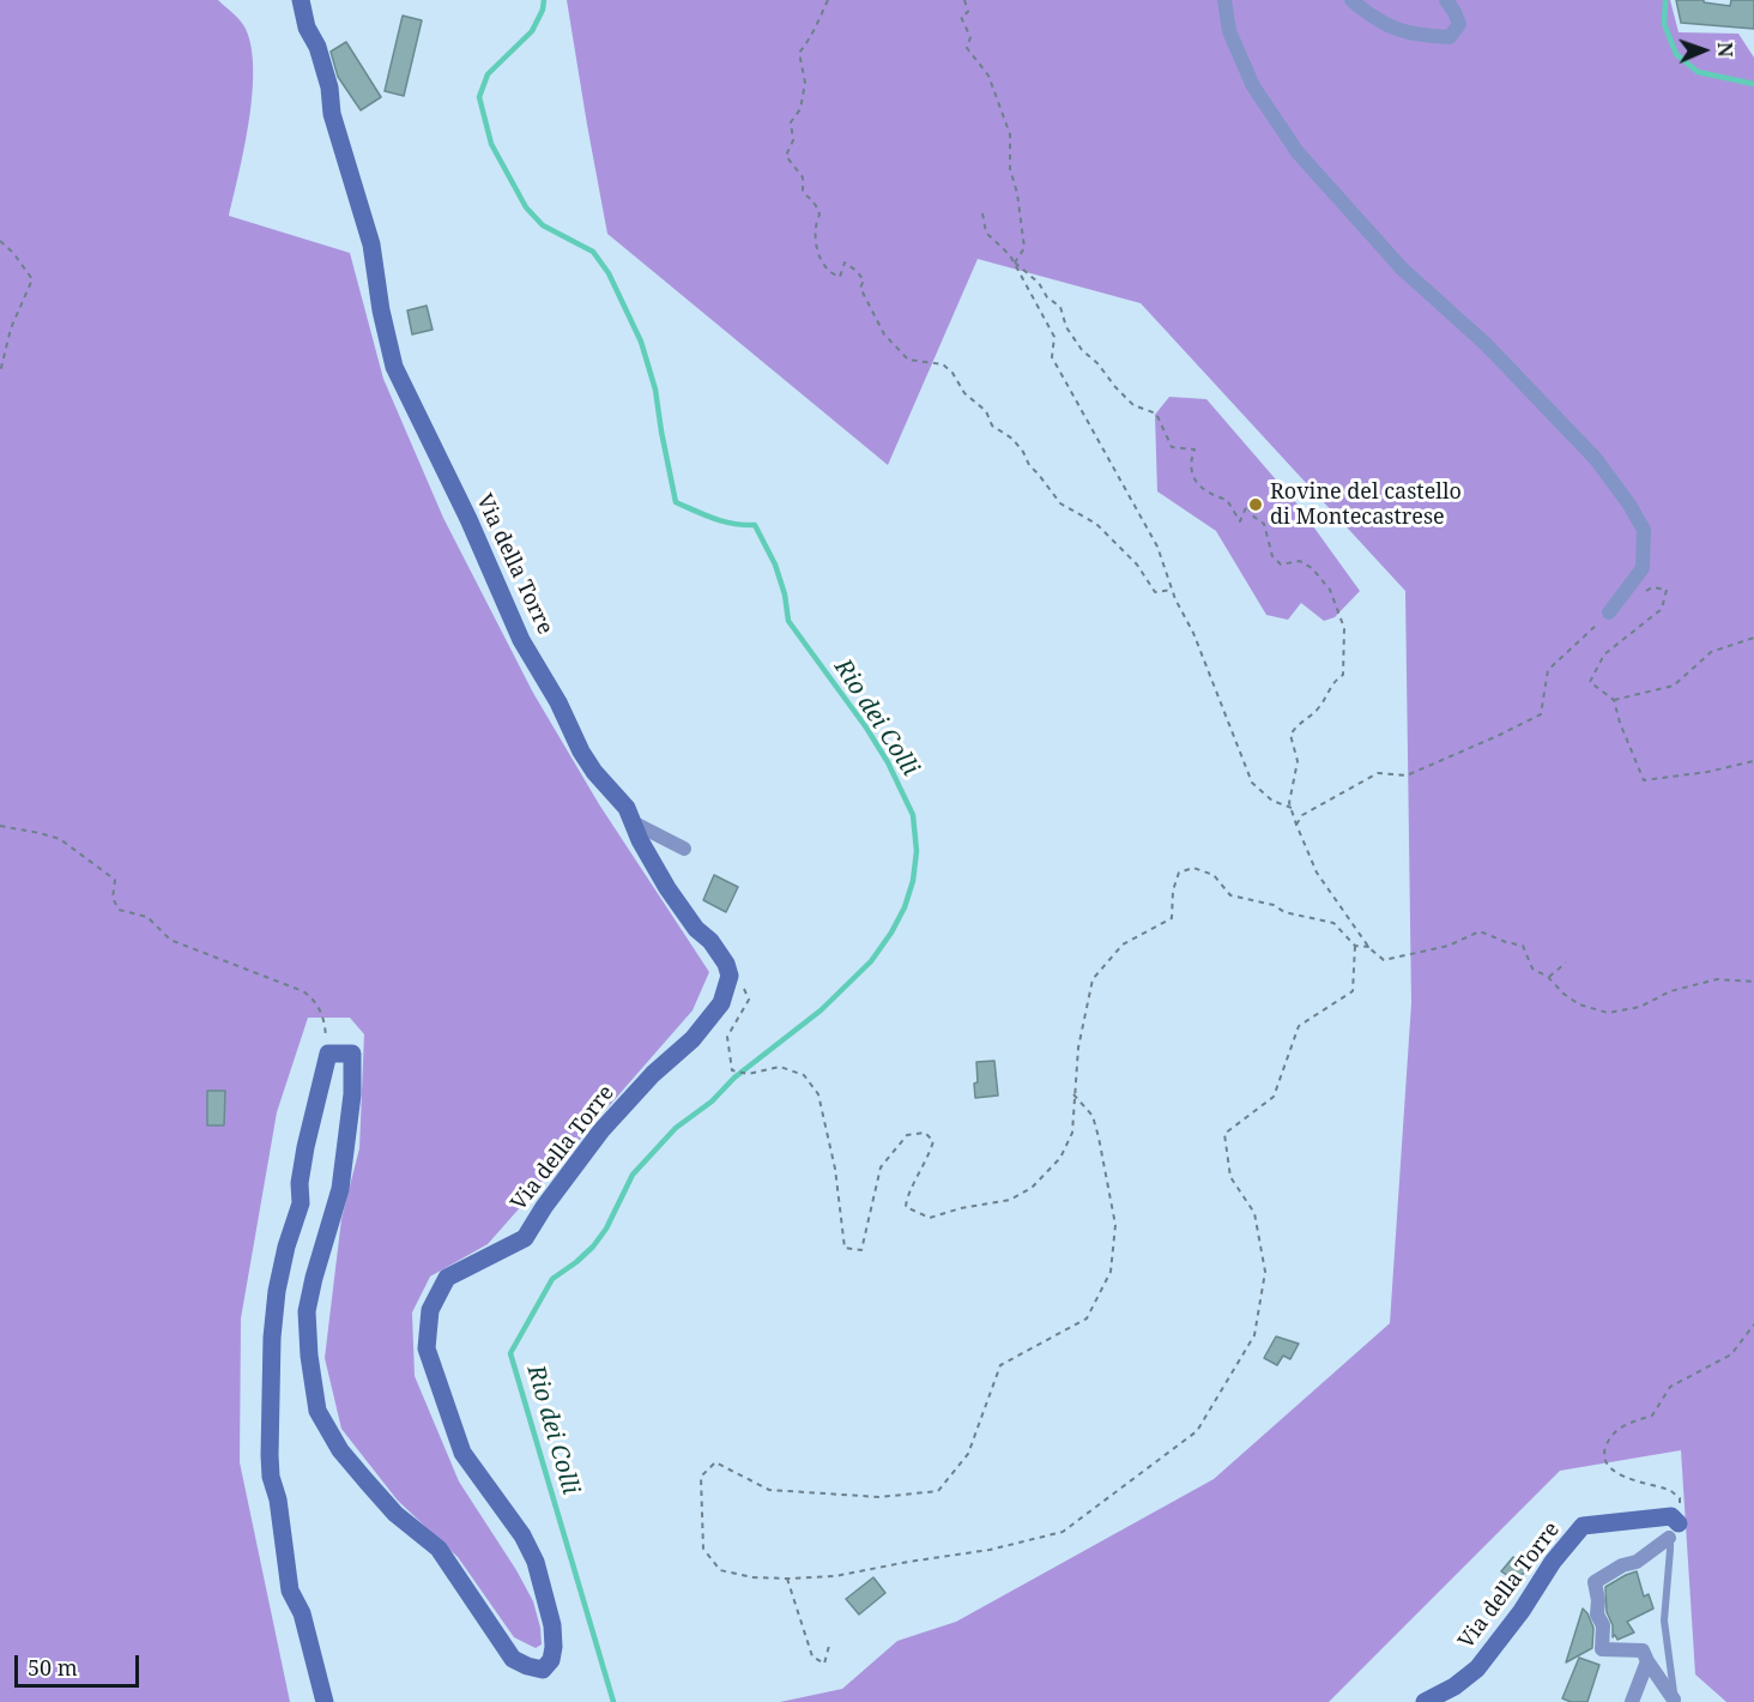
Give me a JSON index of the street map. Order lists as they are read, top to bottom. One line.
{"streets":{"street":["Via della Torre"]},"water":["Rio dei Colli"],"places":["Rovine del castello di Montecastrese"],"scale_bar":"50 m","north":"right"}
